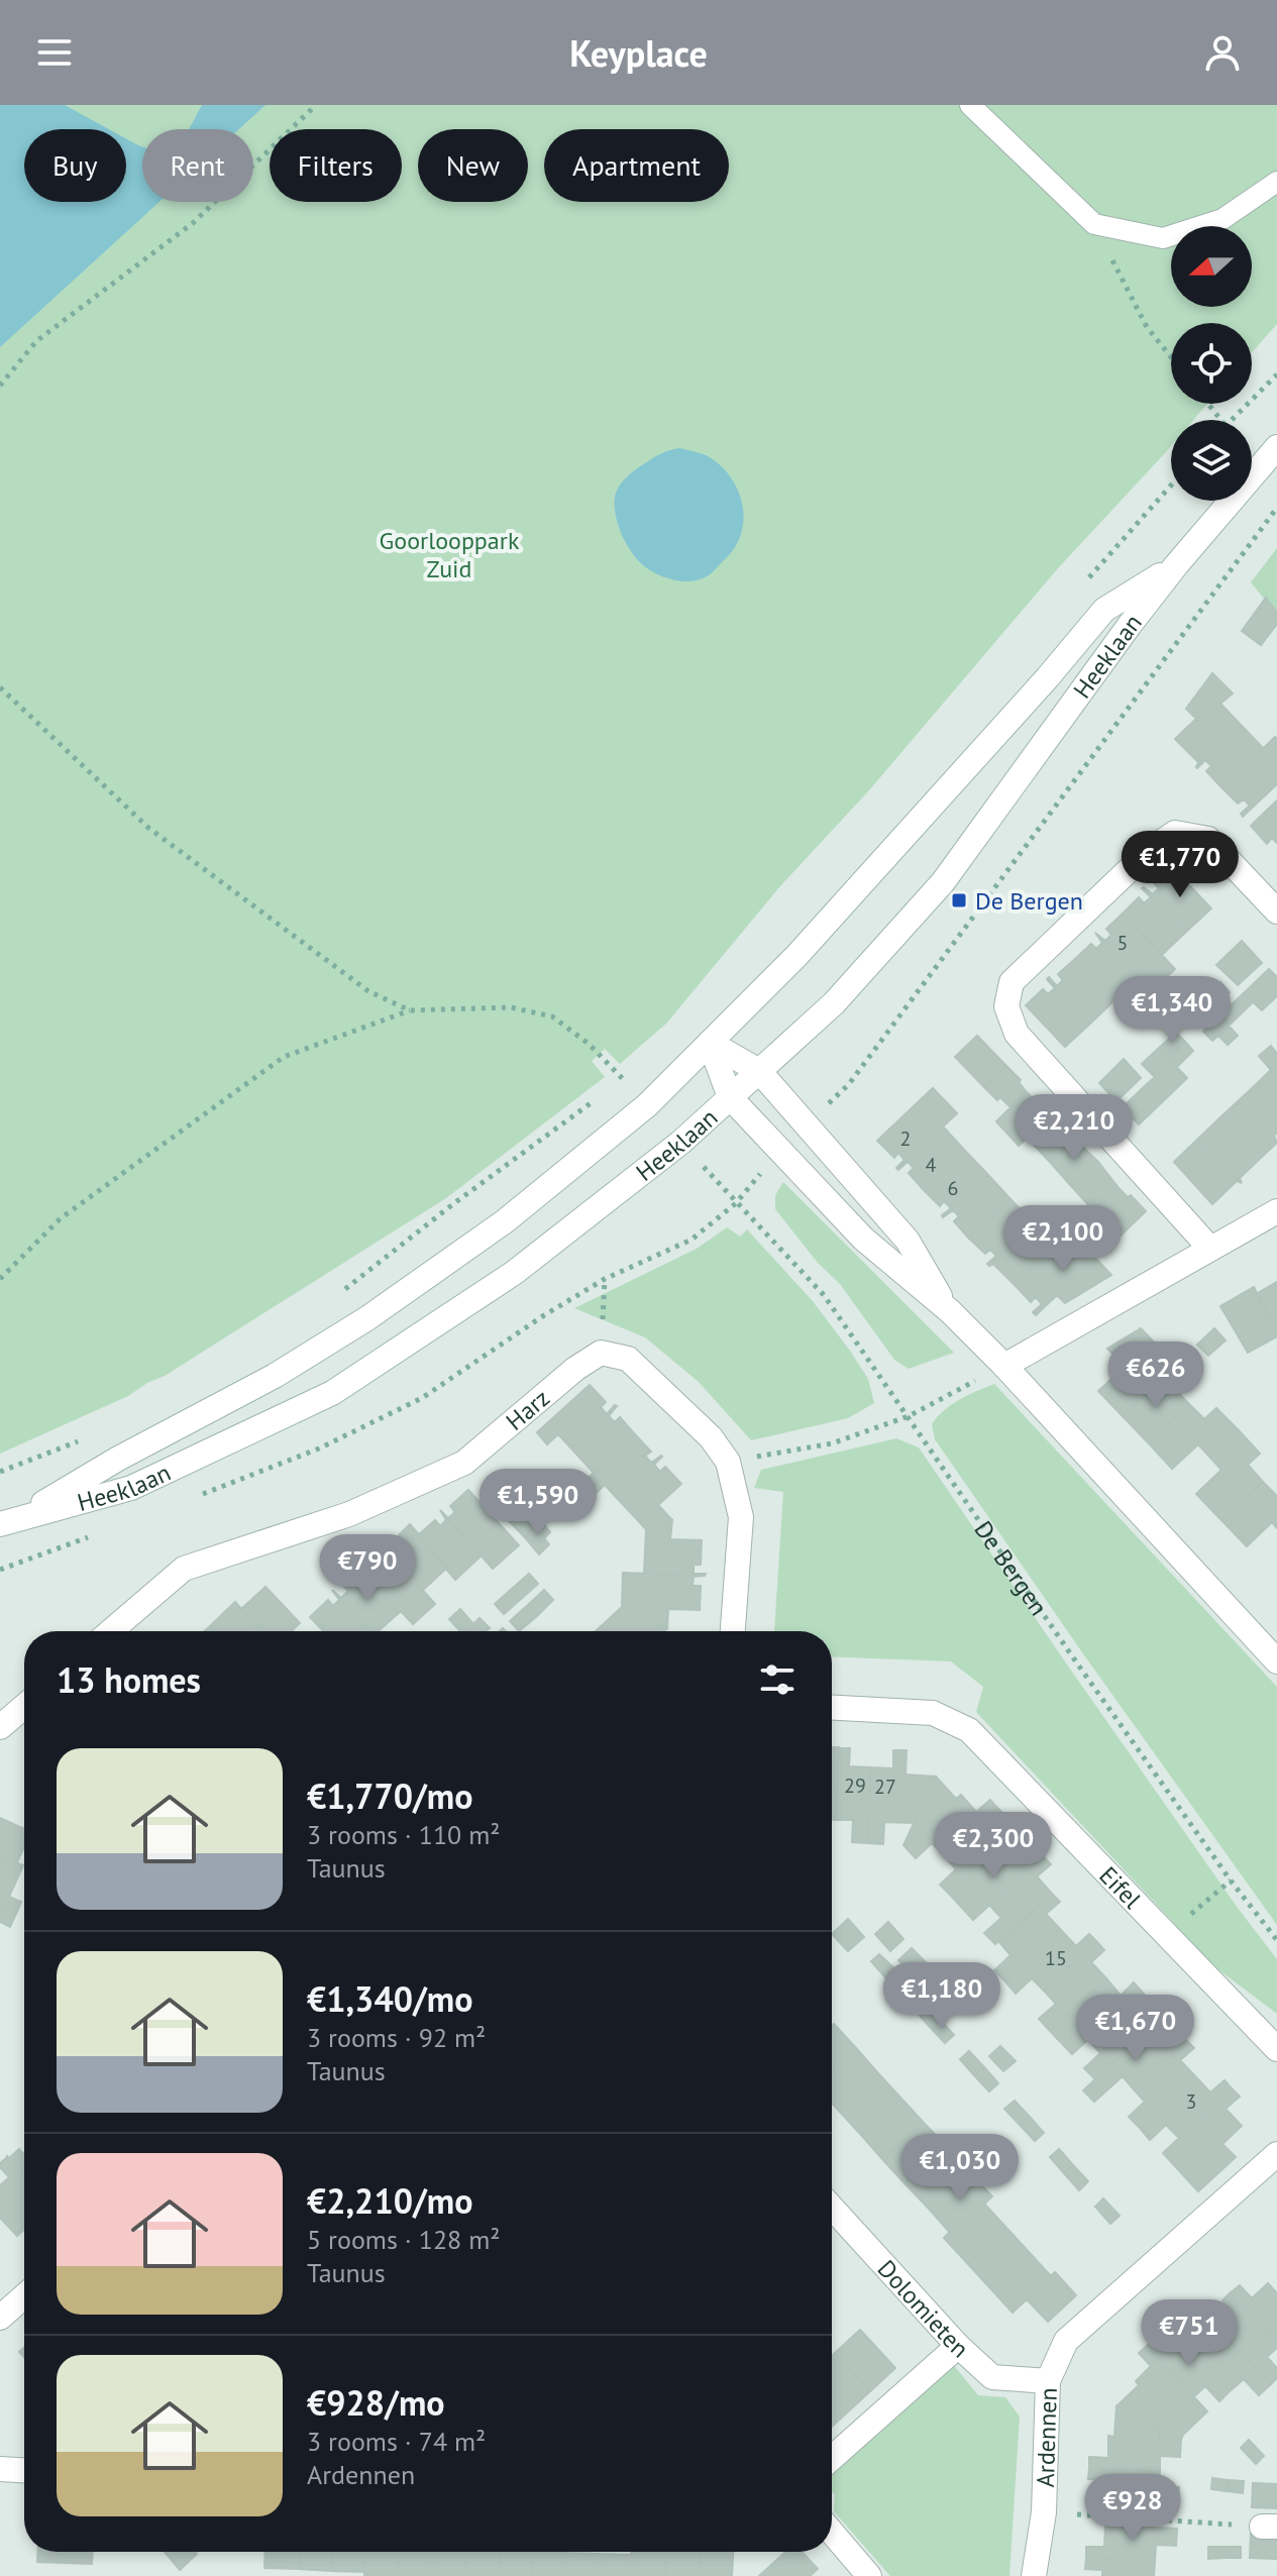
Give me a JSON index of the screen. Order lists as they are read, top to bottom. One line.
{"streets":{"street":["Heeklaan","Harz","Eifel","Dolomieten","Ardennen"],"path":["De Bergen"]},"crossings":[["Dolomieten","Ardennen"]],"parks":["Goorlooppark Zuid"],"places":{"transit":["De Bergen"]},"house_numbers":["5","2","4","6","29","27","15","3"],"north":"left","page":{"header":"Keyplace","chip":["Buy","Rent","Filters","New","Apartment"],"price":["€1,770","€1,340","€2,210","€2,100","€626","€1,590","€790","€2,300","€1,180","€1,670","€1,030","€751","€928"],"heading":"13 homes","list":[{"name":"€1,770/mo","note":"3 rooms · 110 m² · Taunus"},{"name":"€1,340/mo","note":"3 rooms · 92 m² · Taunus"},{"name":"€2,210/mo","note":"5 rooms · 128 m² · Taunus"},{"name":"€928/mo","note":"3 rooms · 74 m² · Ardennen"}]}}
